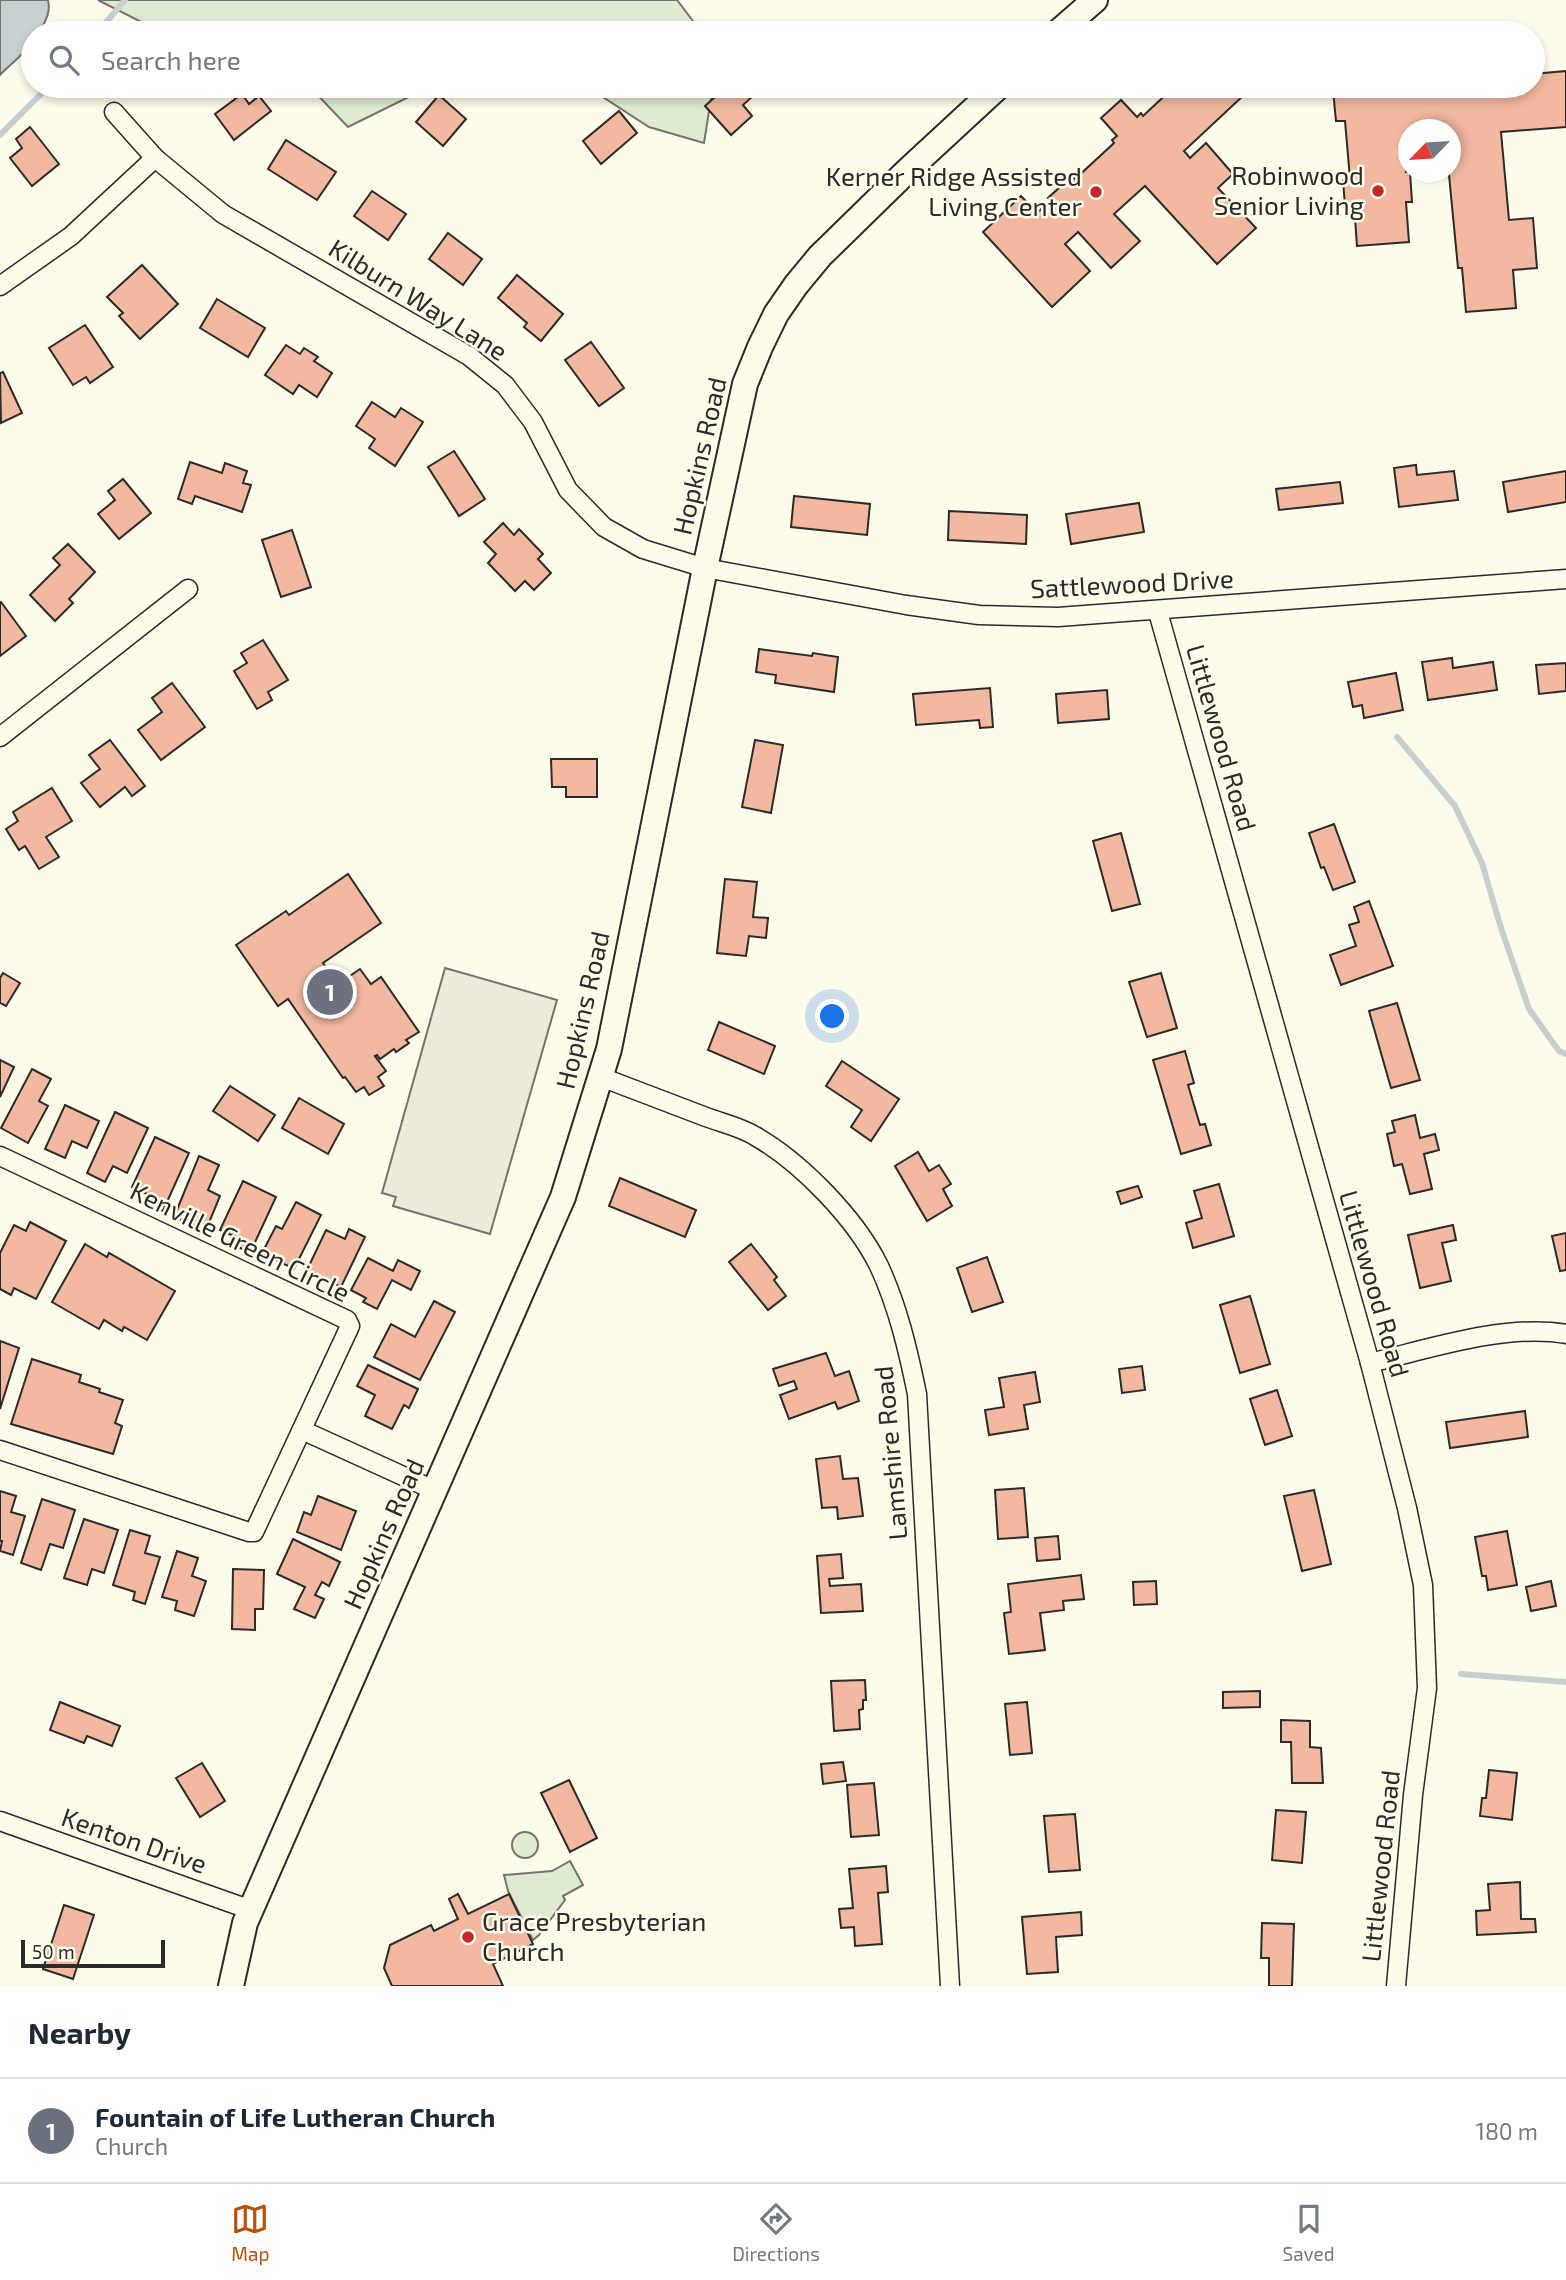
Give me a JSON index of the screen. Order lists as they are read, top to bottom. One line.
{"streets":{"main road":["Hopkins Road"],"street":["Kilburn Way Lane","Sattlewood Drive","Littlewood Road","Kenville Green Circle","Lamshire Road","Kenton Drive"]},"crossings":[["Kilburn Way Lane","Hopkins Road"],["Kilburn Way Lane","Sattlewood Drive"],["Hopkins Road","Sattlewood Drive"],["Hopkins Road","Lamshire Road"],["Hopkins Road","Kenton Drive"],["Sattlewood Drive","Littlewood Road"]],"places":["Robinwood Senior Living","Kerner Ridge Assisted Living Center","Grace Presbyterian Church"],"scale_bar":"50 m","north":"bottom left","page":{"search":"Search here","pins":"1","scale":"50 m","heading":"Nearby","list":[{"mark":"1","name":"Fountain of Life Lutheran Church","note":"Church","value":"180 m"}],"nav":["Map","Directions","Saved"]}}
